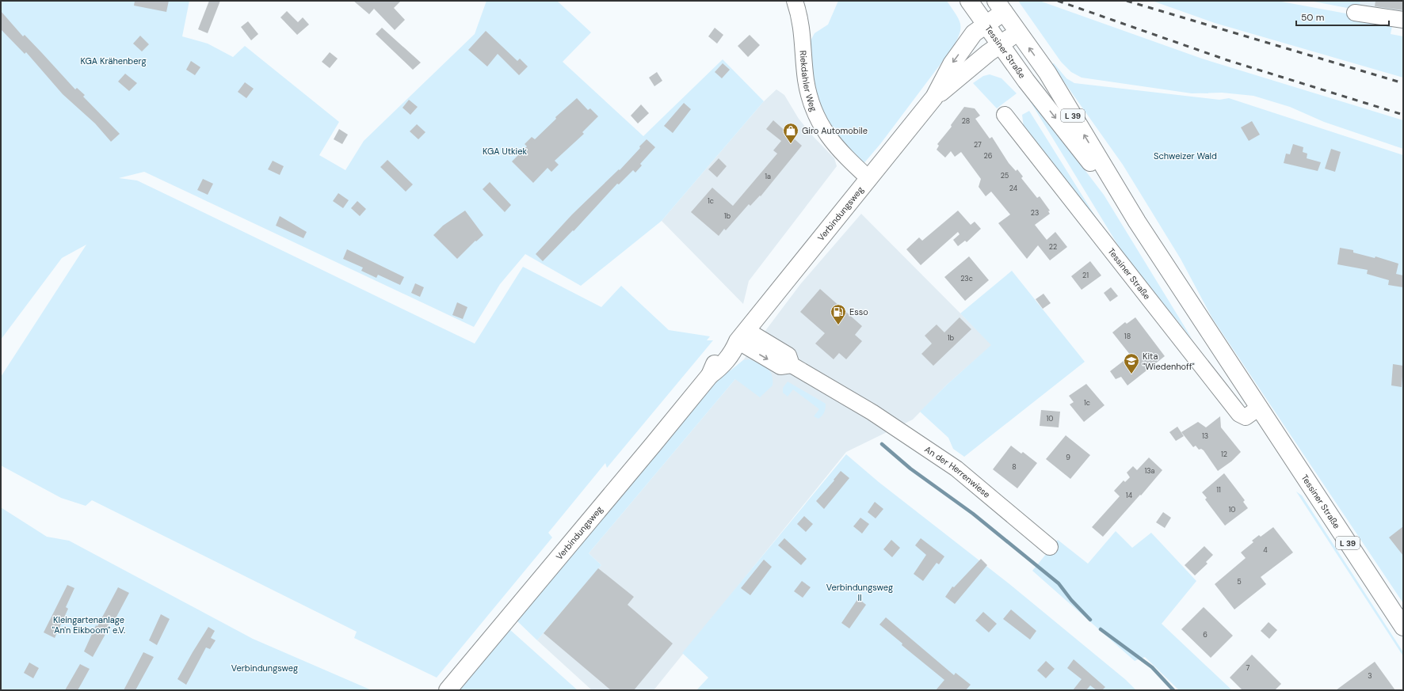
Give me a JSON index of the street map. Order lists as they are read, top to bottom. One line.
{"streets":{"main road":["Tessiner Straße","L 39","Verbindungsweg"],"street":["Riekdahler Weg","An der Herrenwiese"]},"crossings":[["Tessiner Straße","Verbindungsweg"],["Riekdahler Weg","Verbindungsweg"],["Verbindungsweg","An der Herrenwiese"]],"parks":["KGA Krähenberg","KGA Utkiek","Schweizer Wald","Verbindungsweg II","Kleingartenanlage \"An'n Eikboom\" e.V.","Verbindungsweg"],"places":{"shop":["Giro Automobile"],"fuel station":["Esso"],"school or university":["Kita \"Wiedenhoff\""]},"house_numbers":["28","27","26","25","1a","24","1c","23","1b","22","21","23c","18","1b","1c","10","13","12","9","8","13a","11","14","10","4","5","6","7","3"],"scale_bar":"50 m"}
